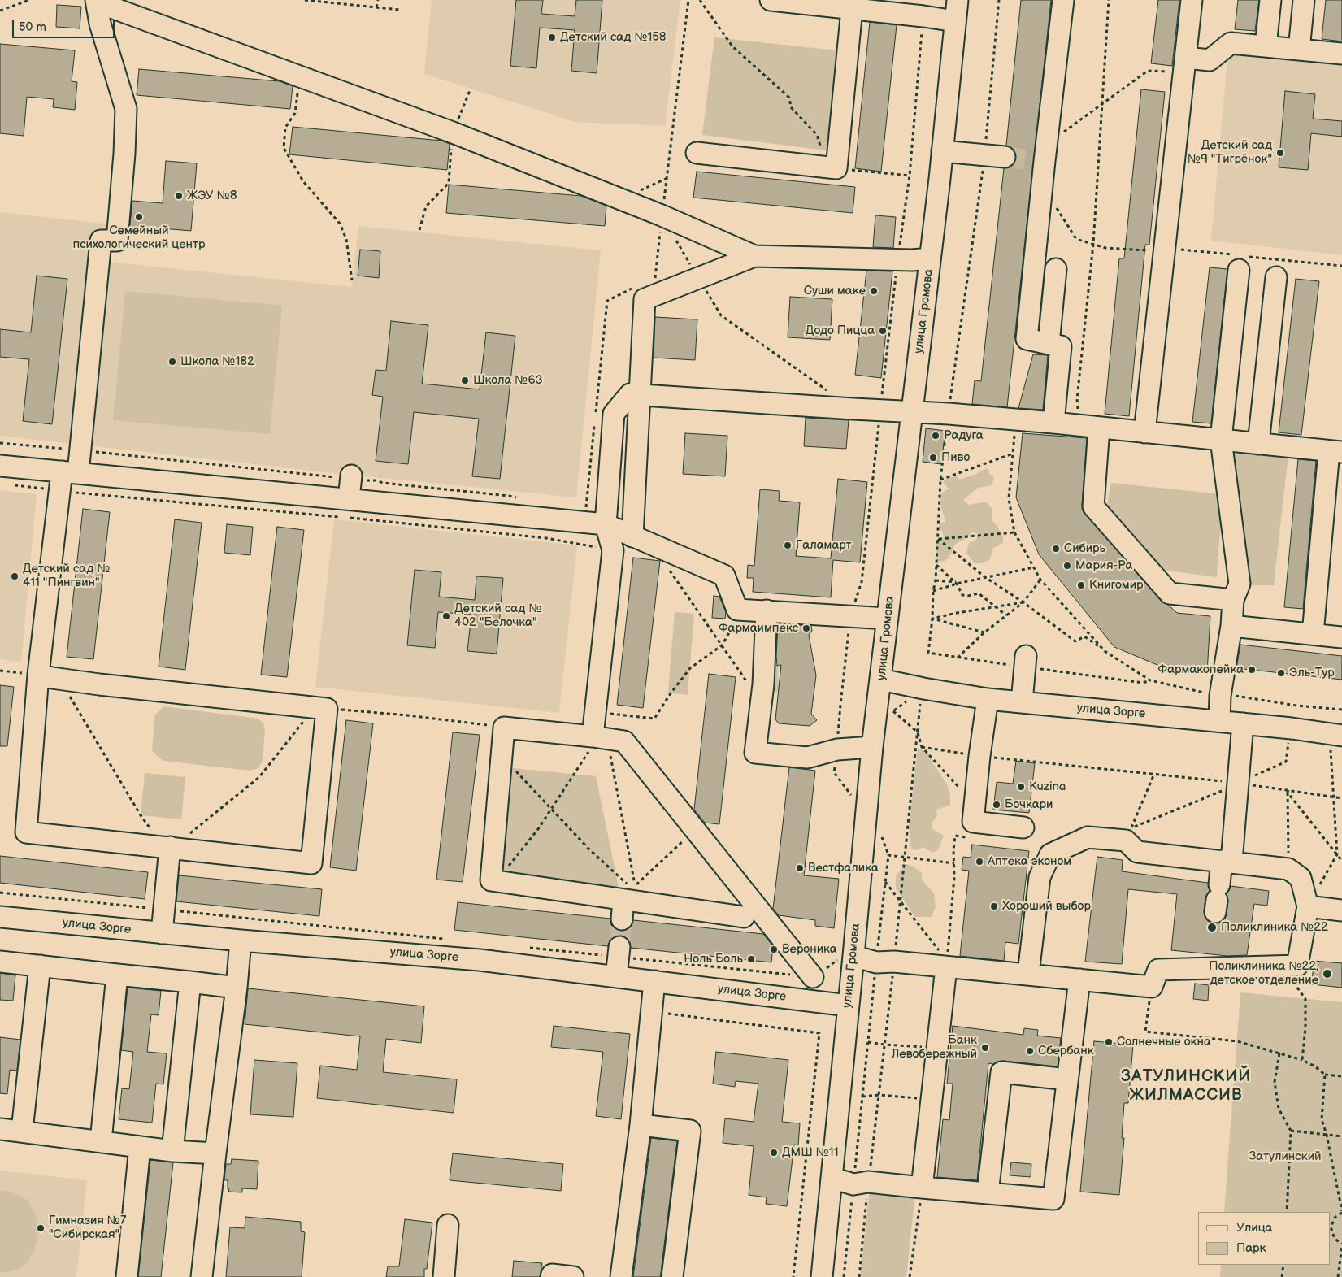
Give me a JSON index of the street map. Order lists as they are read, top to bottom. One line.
{"streets":{"street":["улица Громова","улица Зорге"]},"crossings":[["улица Громова","улица Зорге"]],"districts":["ЗАТУЛИНСКИЙ ЖИЛМАССИВ"],"parks":["Затулинский"],"places":["Детский сад №158","Детский сад №9 \"Тигрёнок\"","ЖЭУ №8","Семейный психологический центр","Суши маке","Додо Пицца","Школа №182","Школа №63","Радуга","Пиво","Галамарт","Сибирь","Мария-Ра","Детский сад № 411 \"Пингвин\"","Книгомир","Детский сад № 402 \"Белочка\"","Фармаимпекс","Фармакопейка","Эль-Тур","Kuzina","Бочкари","Аптека эконом","Вестфалика","Хороший выбор","Поликлиника №22","Вероника","Ноль Боль","Поликлиника №22, детское отделение","Солнечные окна","Банк Левобережный","Сбербанк","ДМШ №11","Гимназия №7 \"Сибирская\""],"legend":["Улица","Парк"],"scale_bar":"50 m"}
